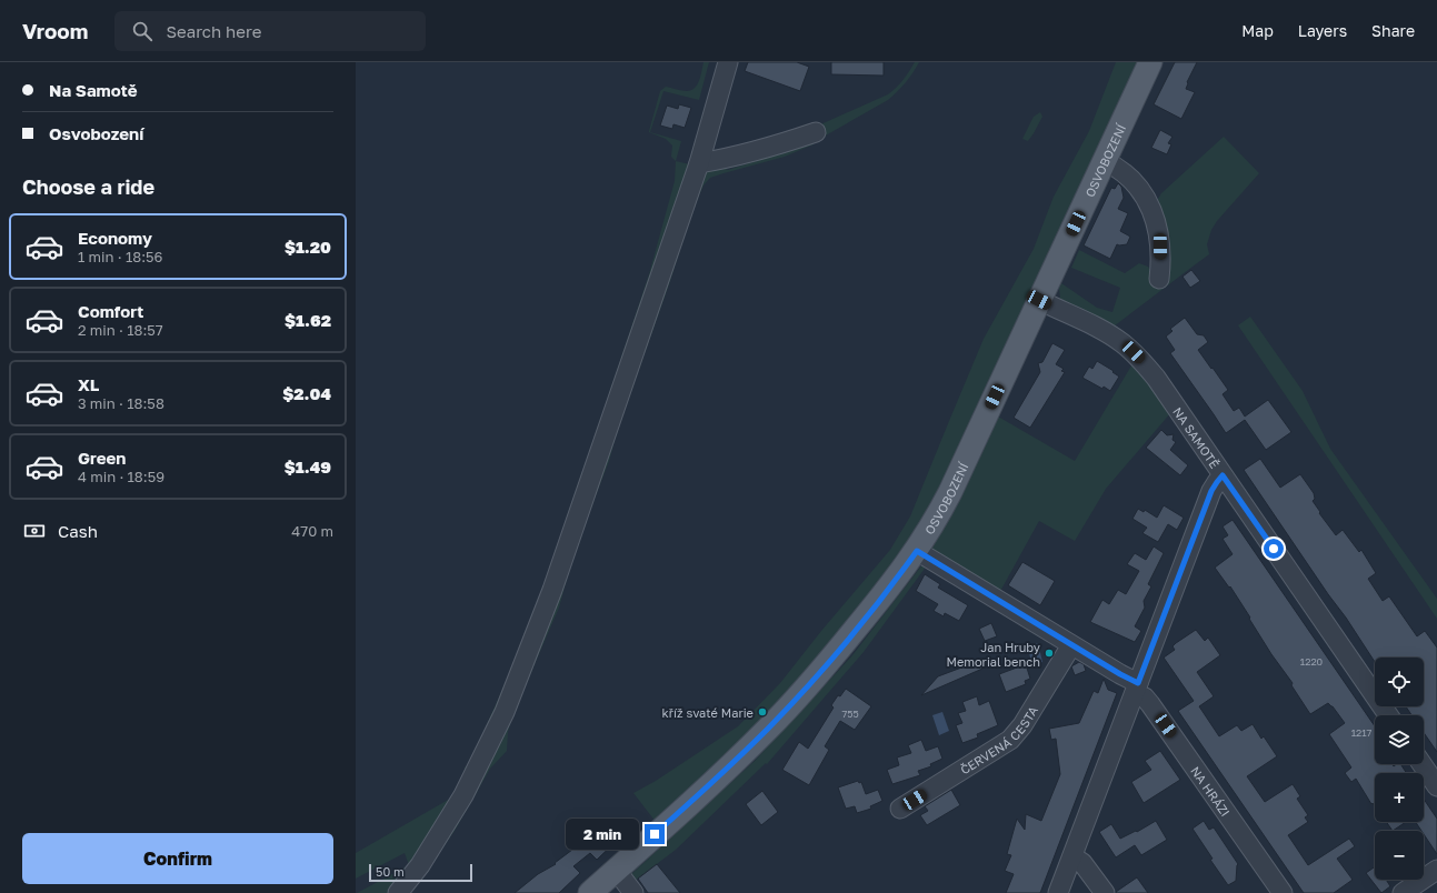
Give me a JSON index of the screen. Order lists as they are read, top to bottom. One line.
{"streets":{"main road":["OSVOBOZENÍ"],"street":["NA SAMOTĚ","ČERVENÁ CESTA","NA HRÁZI"]},"crossings":[["OSVOBOZENÍ","NA SAMOTĚ"]],"places":["Jan Hruby Memorial bench","kříž svaté Marie"],"house_numbers":["1220","755","1217"],"scale_bar":"50 m","page":{"header":"Vroom","search":"Search here","nav":["Map","Layers","Share"],"banner":["Na Samotě","Osvobození"],"heading":"Choose a ride","list":[{"name":"Economy","note":"1 min · 18:56","value":"$1.20"},{"name":"Comfort","note":"2 min · 18:57","value":"$1.62"},{"name":"XL","note":"3 min · 18:58","value":"$2.04"},{"name":"Green","note":"4 min · 18:59","value":"$1.49"}],"pay":["Cash","470 m"],"map_buttons":["+","−"],"bubble":"2 min","buttons":"Confirm","scale":"50 m"}}
